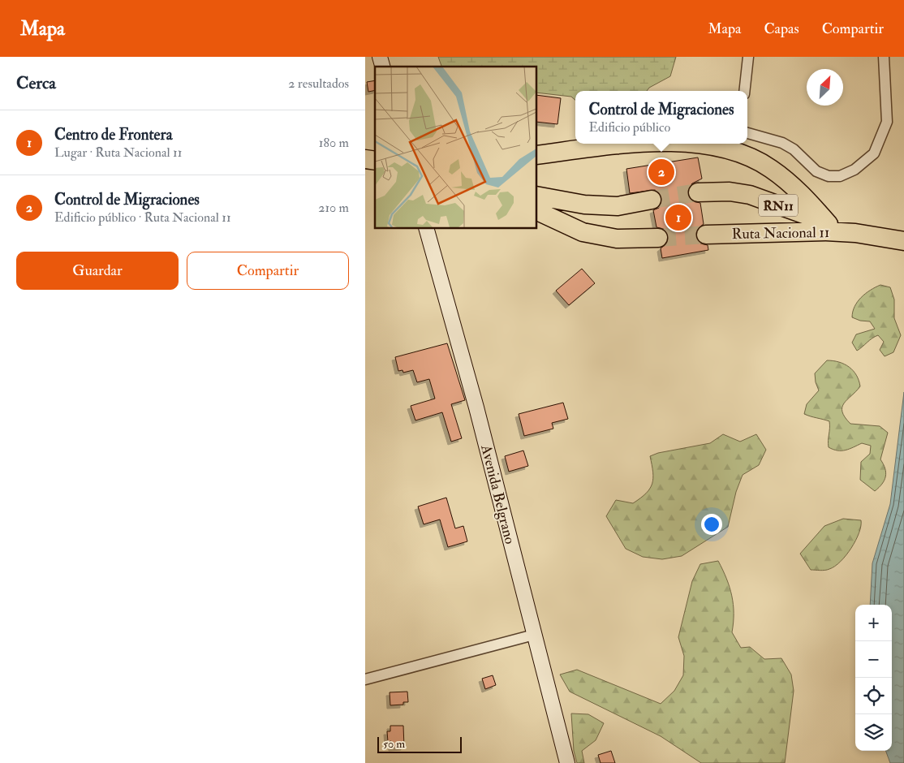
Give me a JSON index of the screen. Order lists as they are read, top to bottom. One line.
{"streets":{"highway":["RN11","Ruta Nacional 11"],"street":["Avenida Belgrano"]},"scale_bar":"50 m","north":"top right","page":{"header":"Mapa","nav":["Mapa","Capas","Compartir"],"heading":["Cerca","2 resultados"],"popup":["Control de Migraciones","Edificio público"],"list":[{"mark":"1","name":"Centro de Frontera","note":"Lugar · Ruta Nacional 11","value":"180 m"},{"mark":"2","name":"Control de Migraciones","note":"Edificio público · Ruta Nacional 11","value":"210 m"}],"pins":["2","1"],"buttons":["Guardar","Compartir"],"map_buttons":["+","−"],"scale":"50 m"}}
